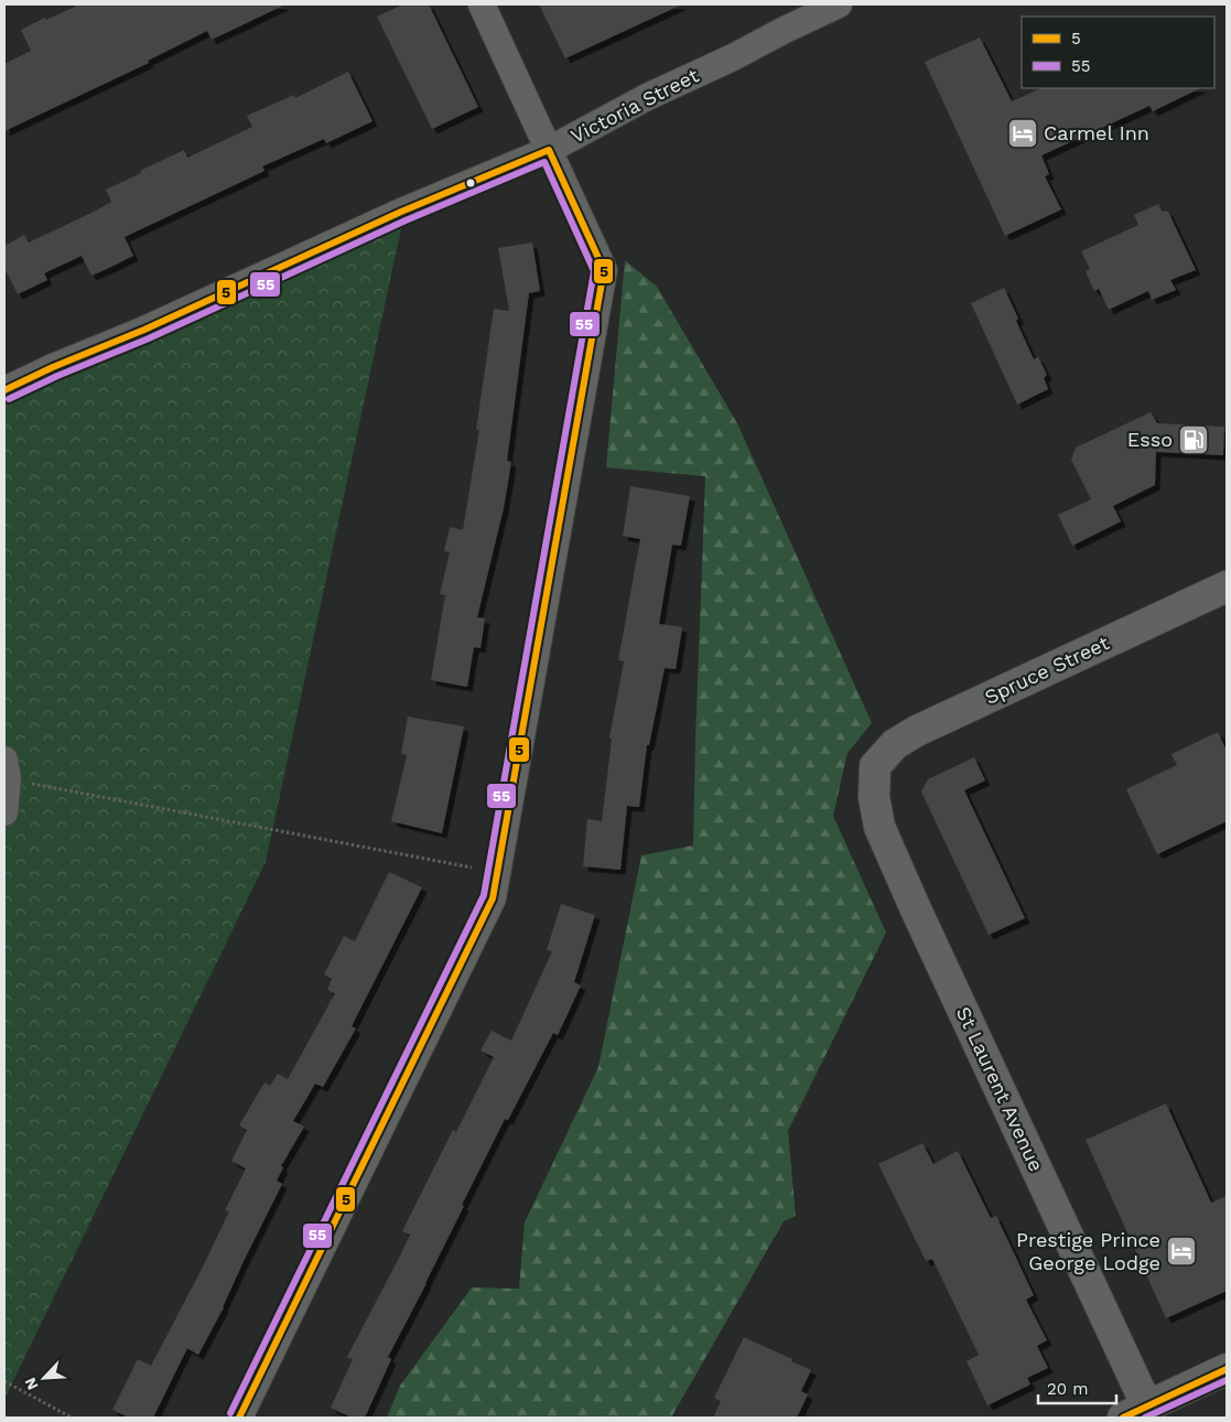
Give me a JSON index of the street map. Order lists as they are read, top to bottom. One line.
{"streets":{"street":["Victoria Street","Spruce Street","St Laurent Avenue"]},"crossings":[["Spruce Street","St Laurent Avenue"]],"places":{"hotel":["Carmel Inn","Prestige Prince George Lodge"],"fuel station":["Esso"]},"lines":["transit line 5","transit line 55"],"legend":["5","55"],"scale_bar":"20 m","north":"bottom left"}
